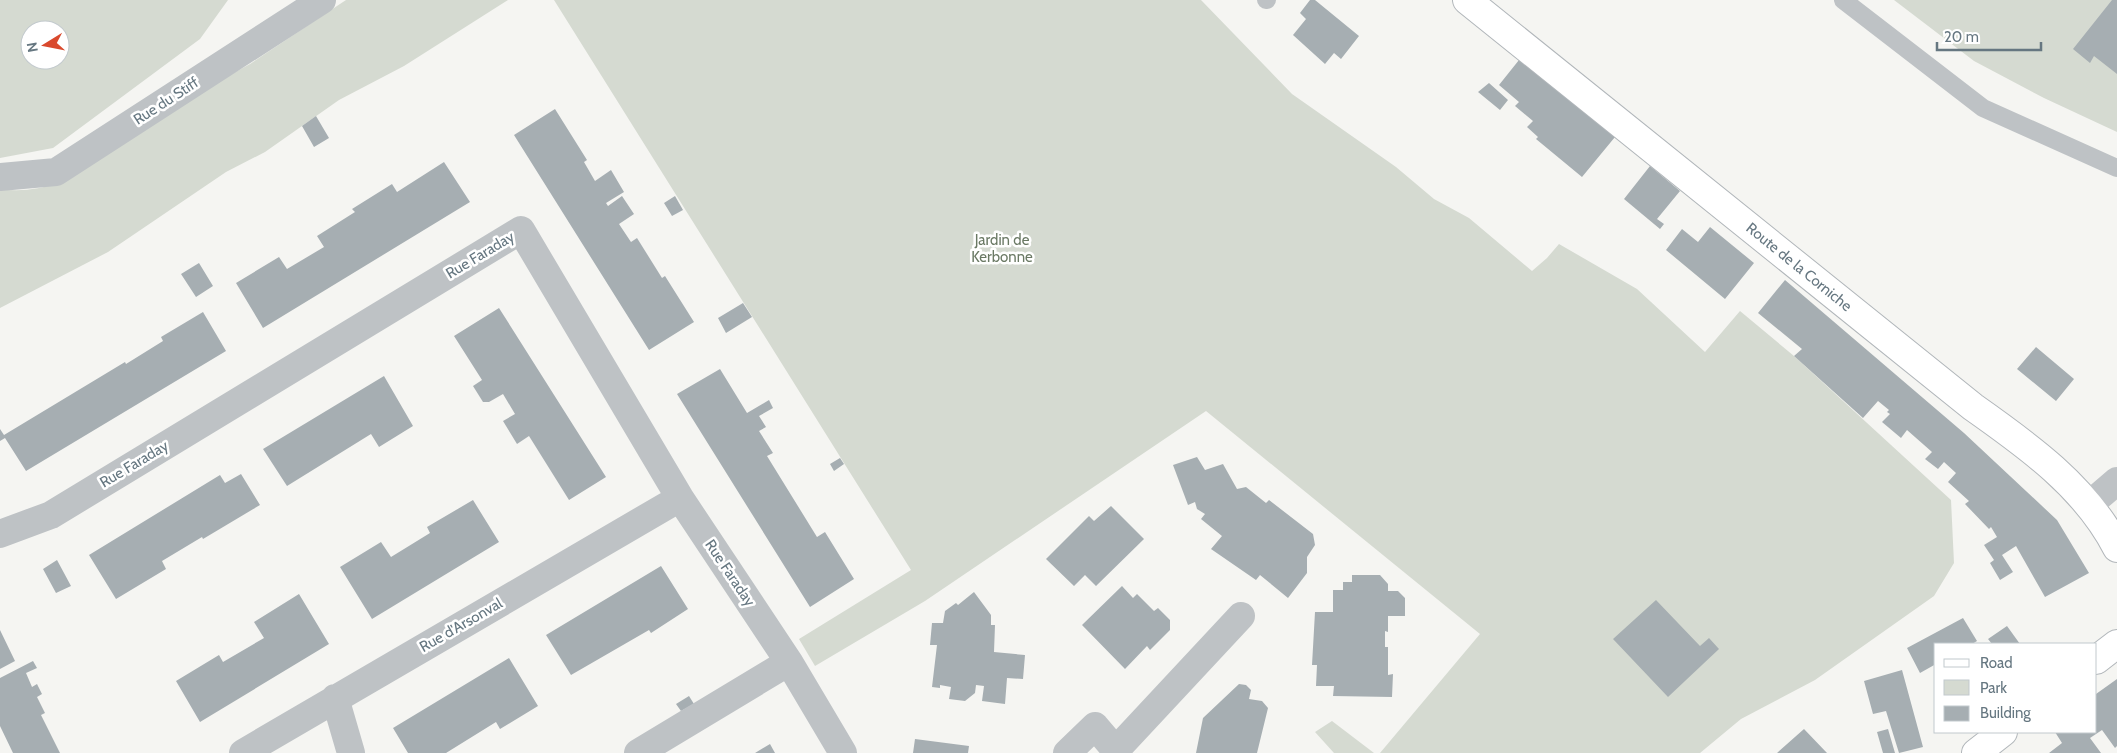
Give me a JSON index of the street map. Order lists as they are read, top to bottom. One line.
{"streets":{"street":["Rue du Stiff","Rue Faraday","Route de la Corniche","Rue d'Arsonval"]},"crossings":[["Rue Faraday","Rue d'Arsonval"]],"parks":["Jardin de Kerbonne"],"legend":["Road","Park","Building"],"scale_bar":"20 m","north":"left"}
